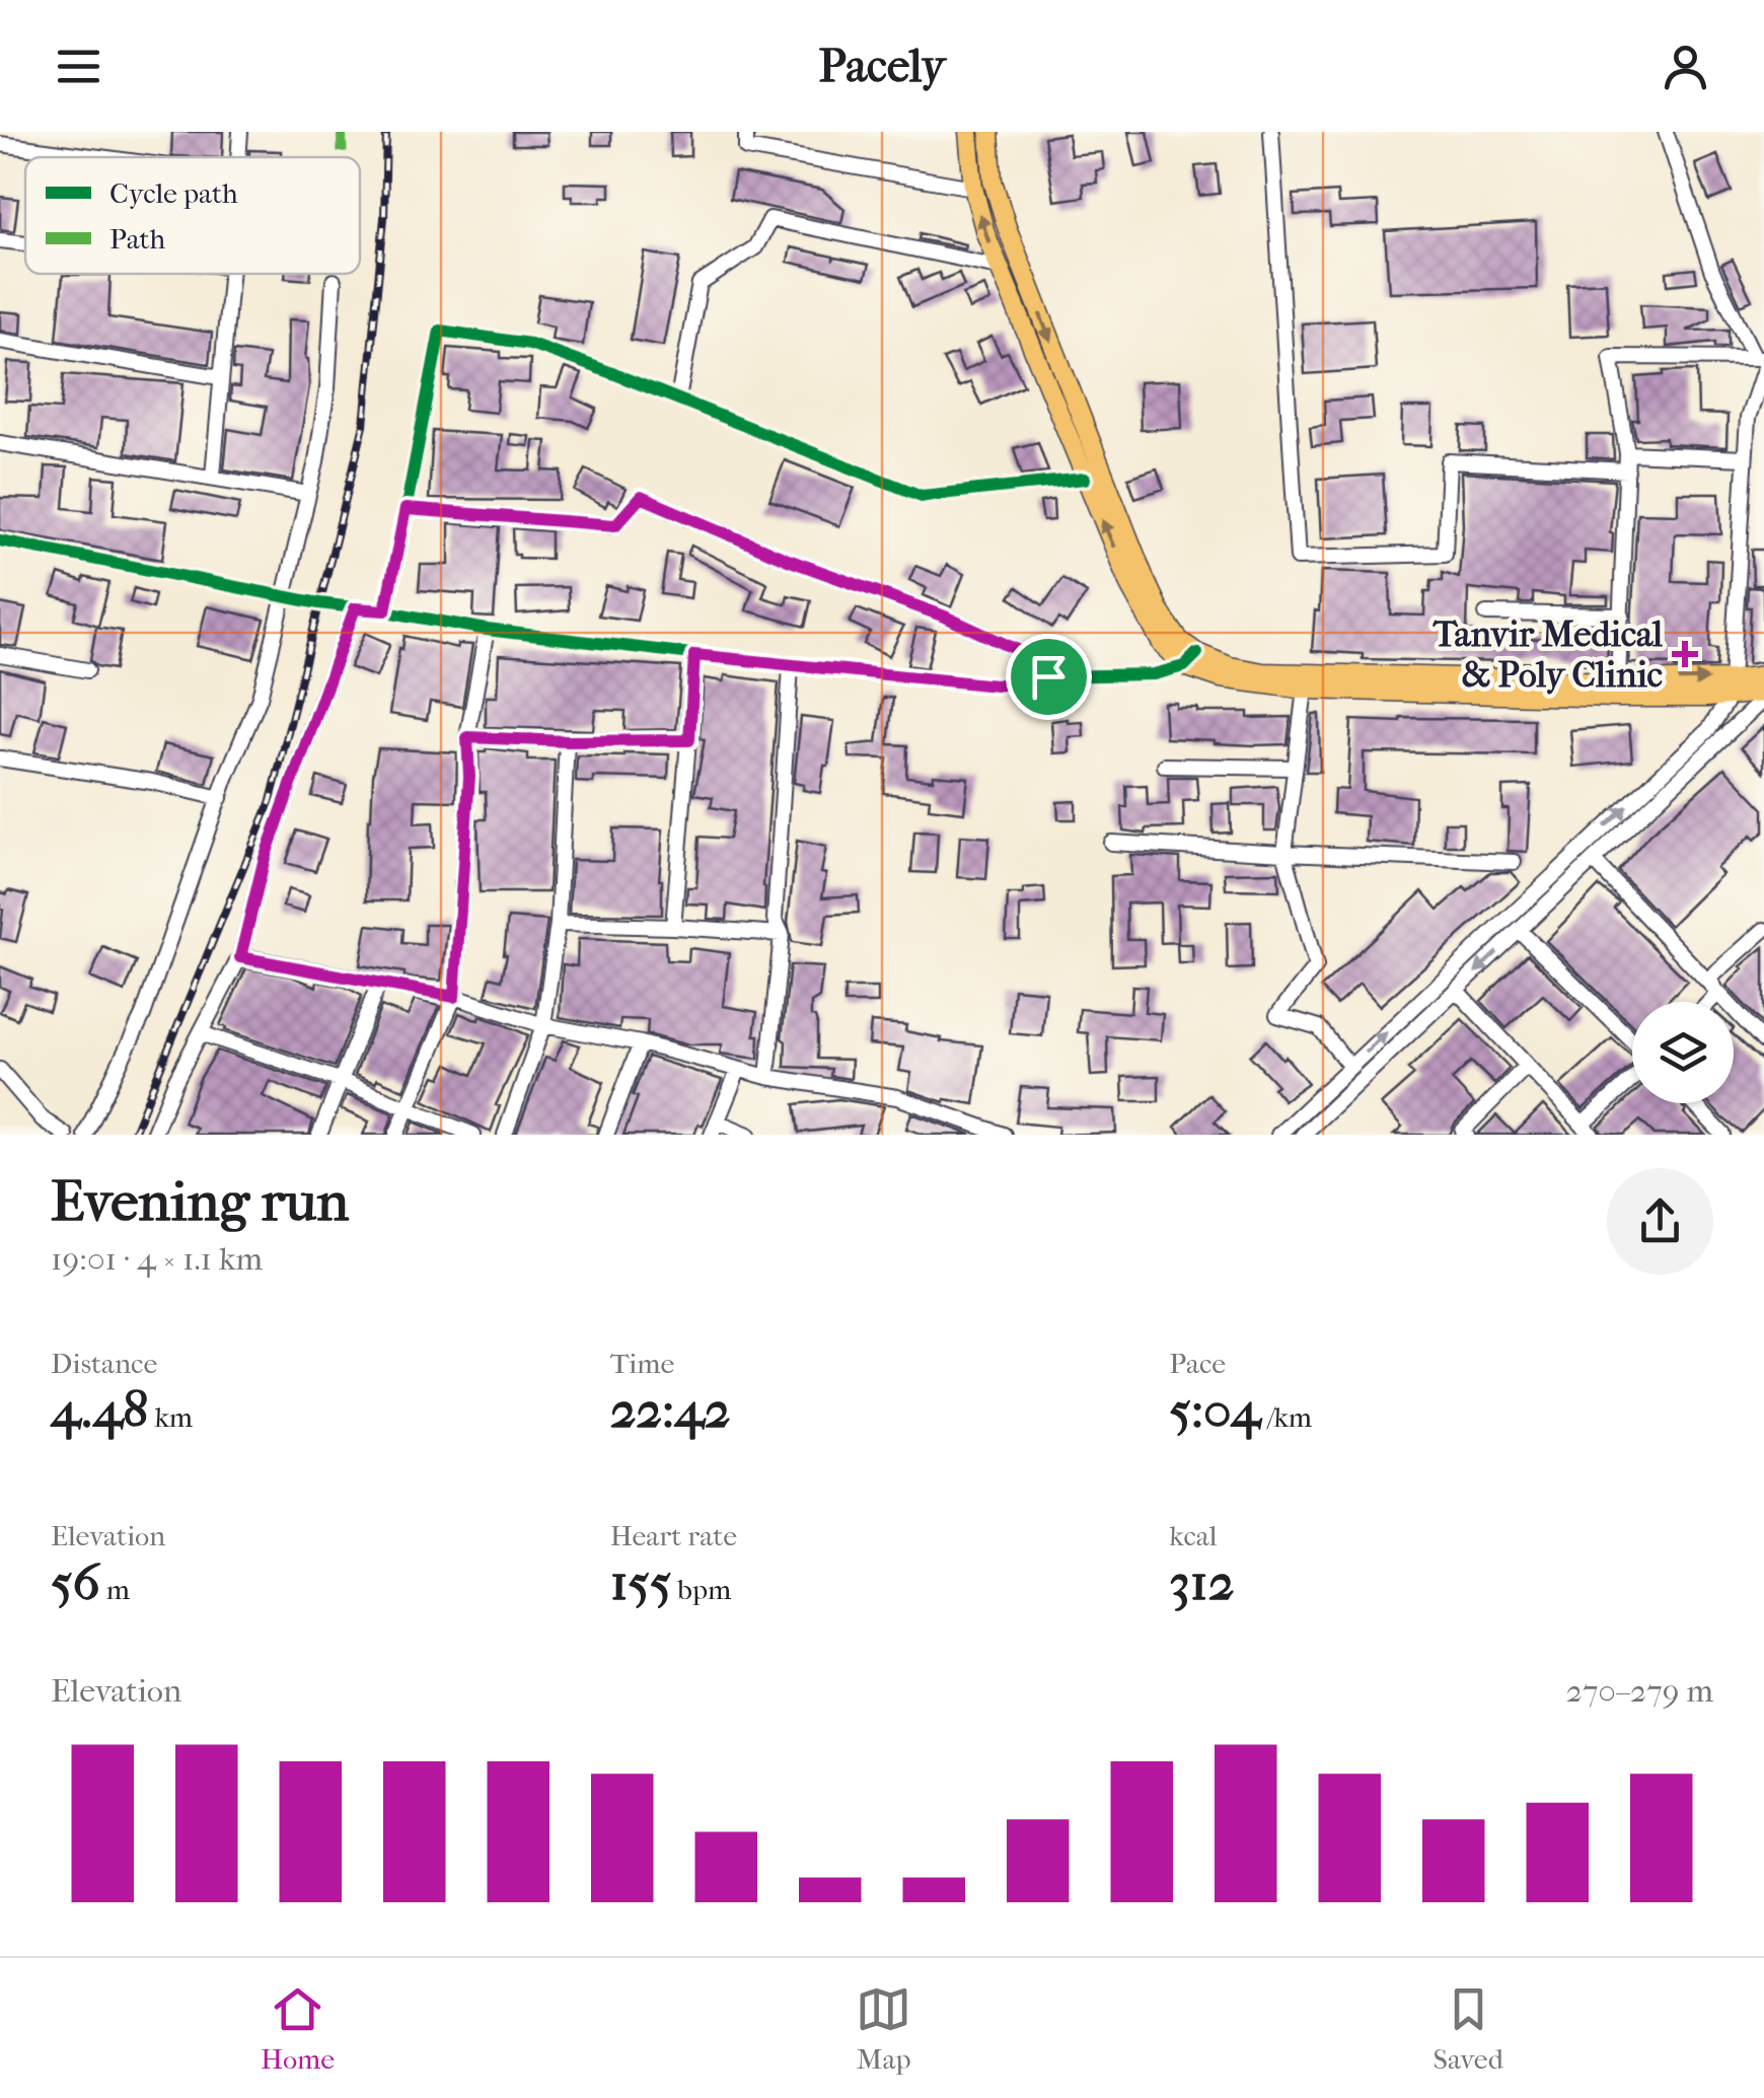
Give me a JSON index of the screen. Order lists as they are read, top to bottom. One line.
{"places":{"health":["Tanvir Medical & Poly Clinic"]},"legend":["Cycle path","Path"],"page":{"header":"Pacely","heading":["Evening run","19:01 · 4 × 1.1 km"],"stats":[["Distance","4.48 km"],["Time","22:42"],["Pace","5:04 /km"],["Elevation","56 m"],["Heart rate","155 bpm"],["kcal","312"]],"chart":["Elevation","270–279 m"],"tabs":["Home","Map","Saved"]}}
